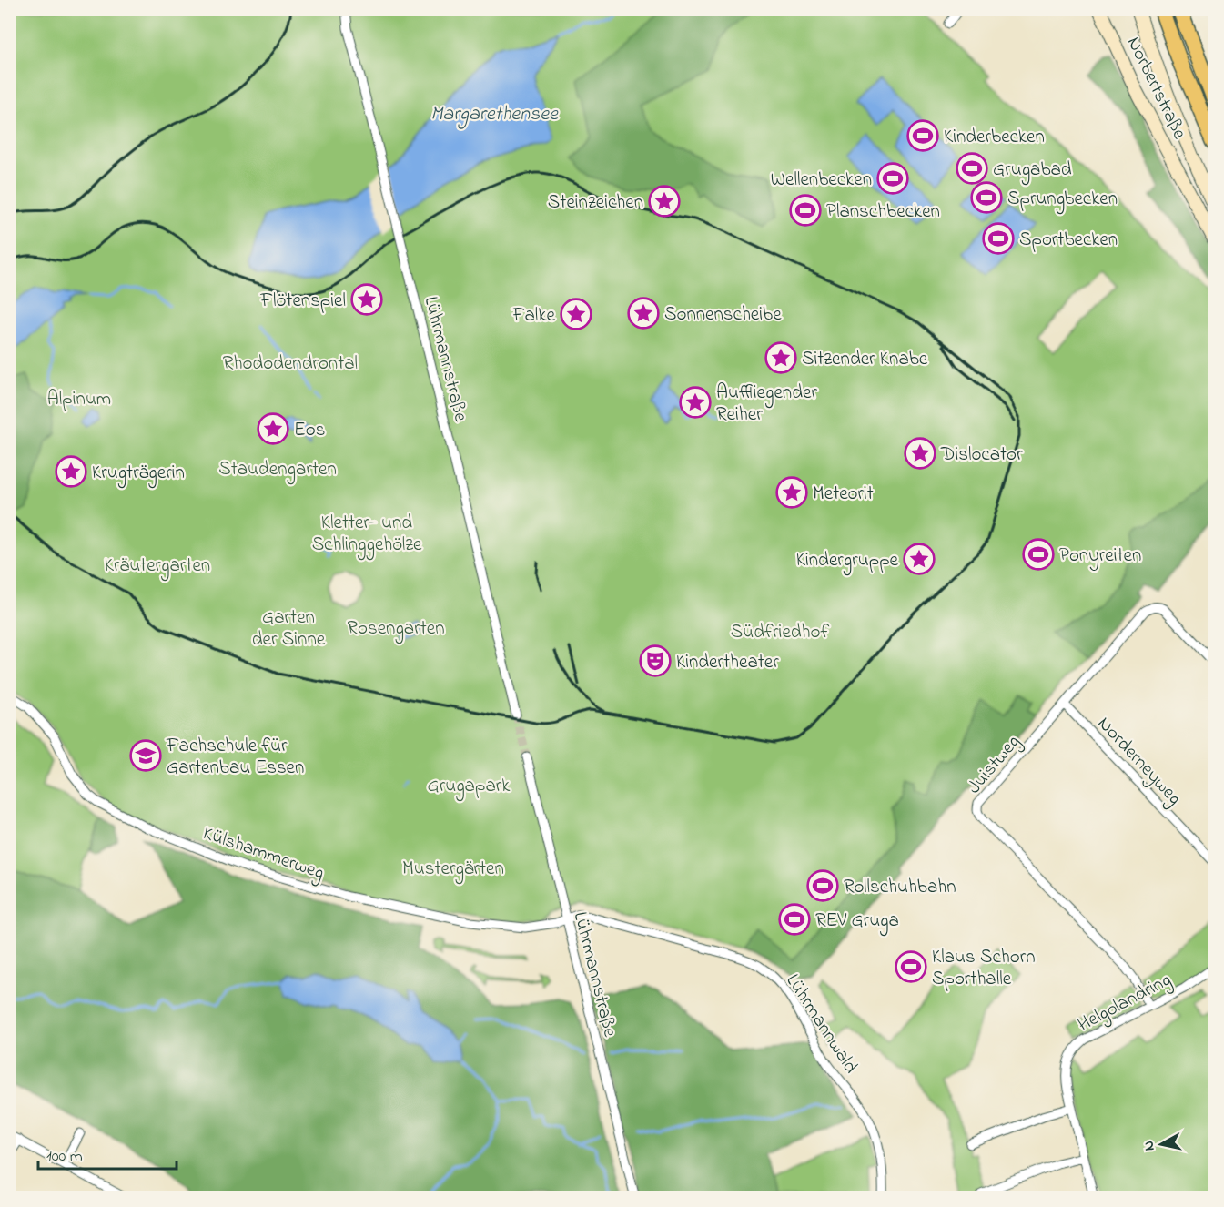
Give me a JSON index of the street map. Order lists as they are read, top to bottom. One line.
{"streets":{"main road":["Norbertstraße"],"street":["Lührmannstraße","Norderneyweg","Juistweg","Külshammerweg","Helgolandring","Lührmannwald"]},"crossings":[["Lührmannstraße","Külshammerweg"],["Lührmannstraße","Lührmannwald"],["Norderneyweg","Juistweg"],["Juistweg","Helgolandring"],["Külshammerweg","Lührmannwald"]],"water":["Margarethensee"],"parks":["Rhododendrontal","Alpinum","Staudengarten","Kletter- und Schlinggehölze","Kräutergarten","Garten der Sinne","Rosengarten","Südfriedhof","Grugapark","Mustergärten"],"places":{"sports":["Kinderbecken","Grugabad","Wellenbecken","Sprungbecken","Planschbecken","Sportbecken","Ponyreiten","Rollschuhbahn","REV Gruga","Klaus Schorn Sporthalle"],"place":["Steinzeichen","Flötenspiel","Sonnenscheibe","Falke","Sitzender Knabe","Auffliegender Reiher","Eos","Dislocator","Krugträgerin","Meteorit","Kindergruppe"],"theatre":["Kindertheater"],"school or university":["Fachschule für Gartenbau Essen"]},"scale_bar":"100 m","north":"left"}
